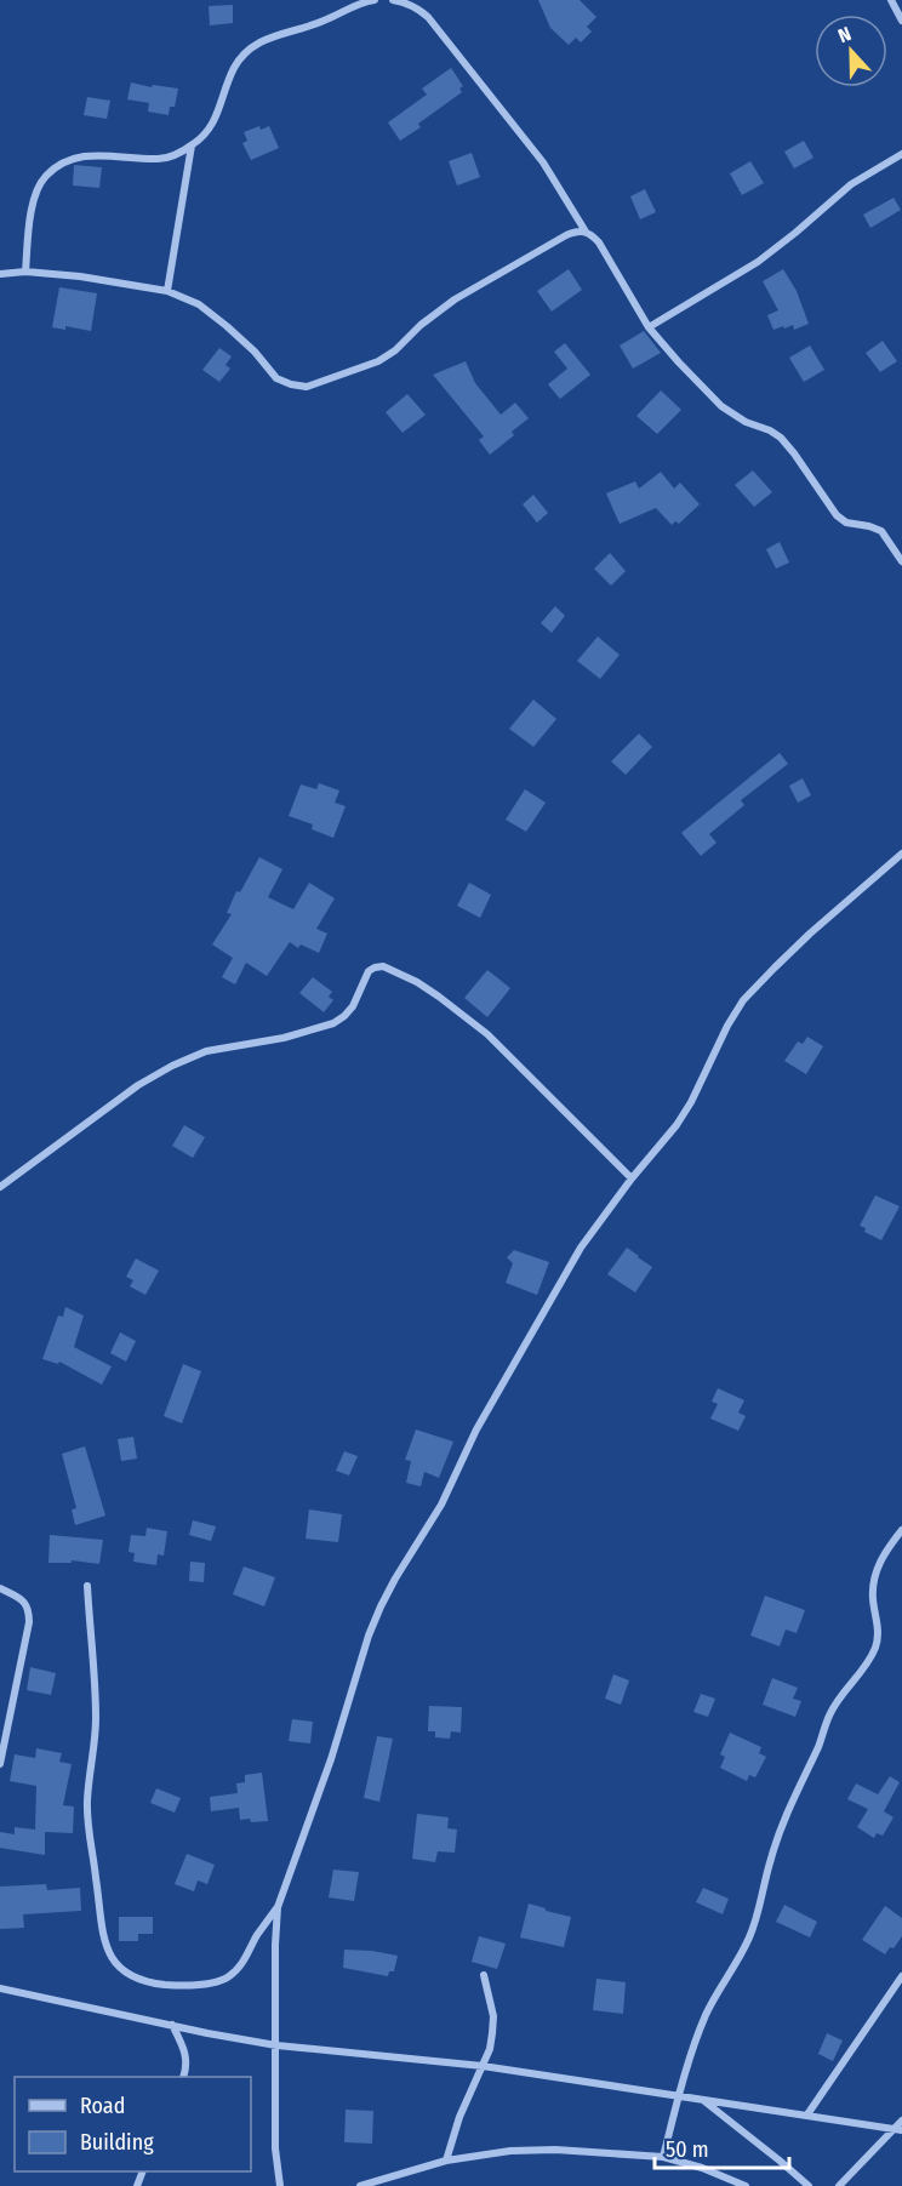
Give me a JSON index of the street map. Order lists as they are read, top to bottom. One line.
{"legend":["Road","Building"],"scale_bar":"50 m","north":"top"}
